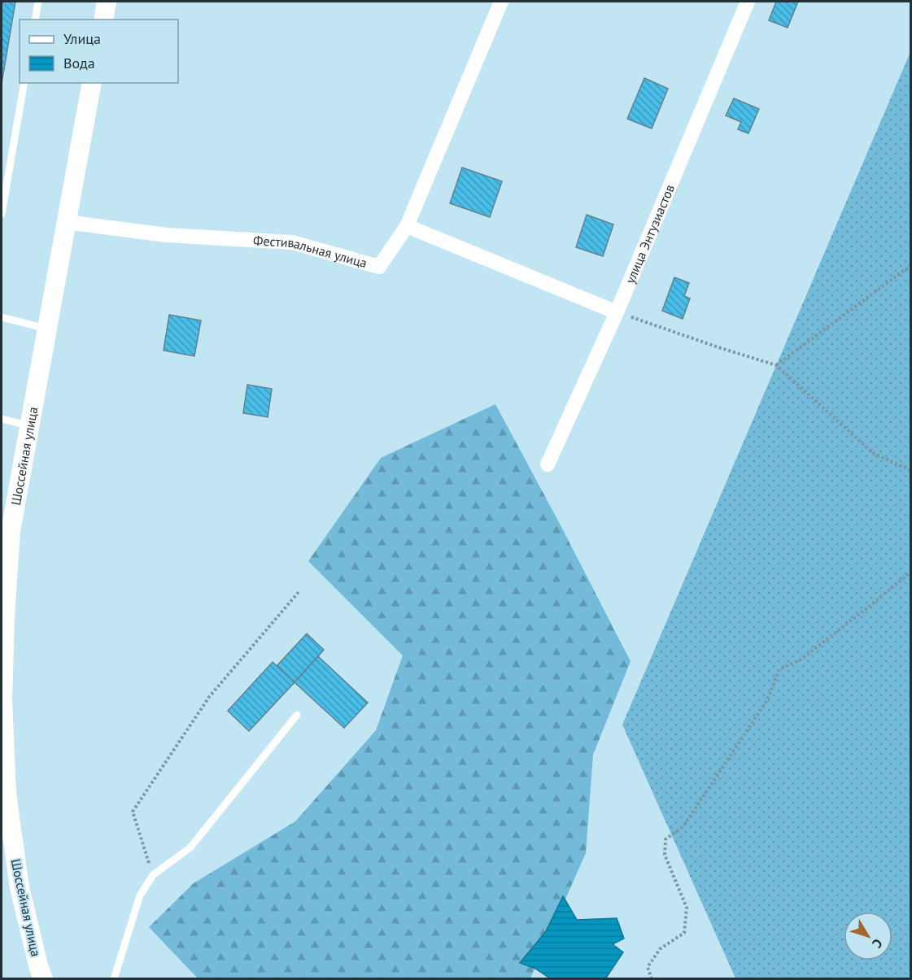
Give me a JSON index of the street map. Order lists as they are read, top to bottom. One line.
{"streets":{"main road":["Шоссейная улица"],"street":["улица Энтузиастов","Фестивальная улица"]},"crossings":[["Фестивальная улица","Шоссейная улица"]],"legend":["Улица","Вода"],"north":"bottom right"}
